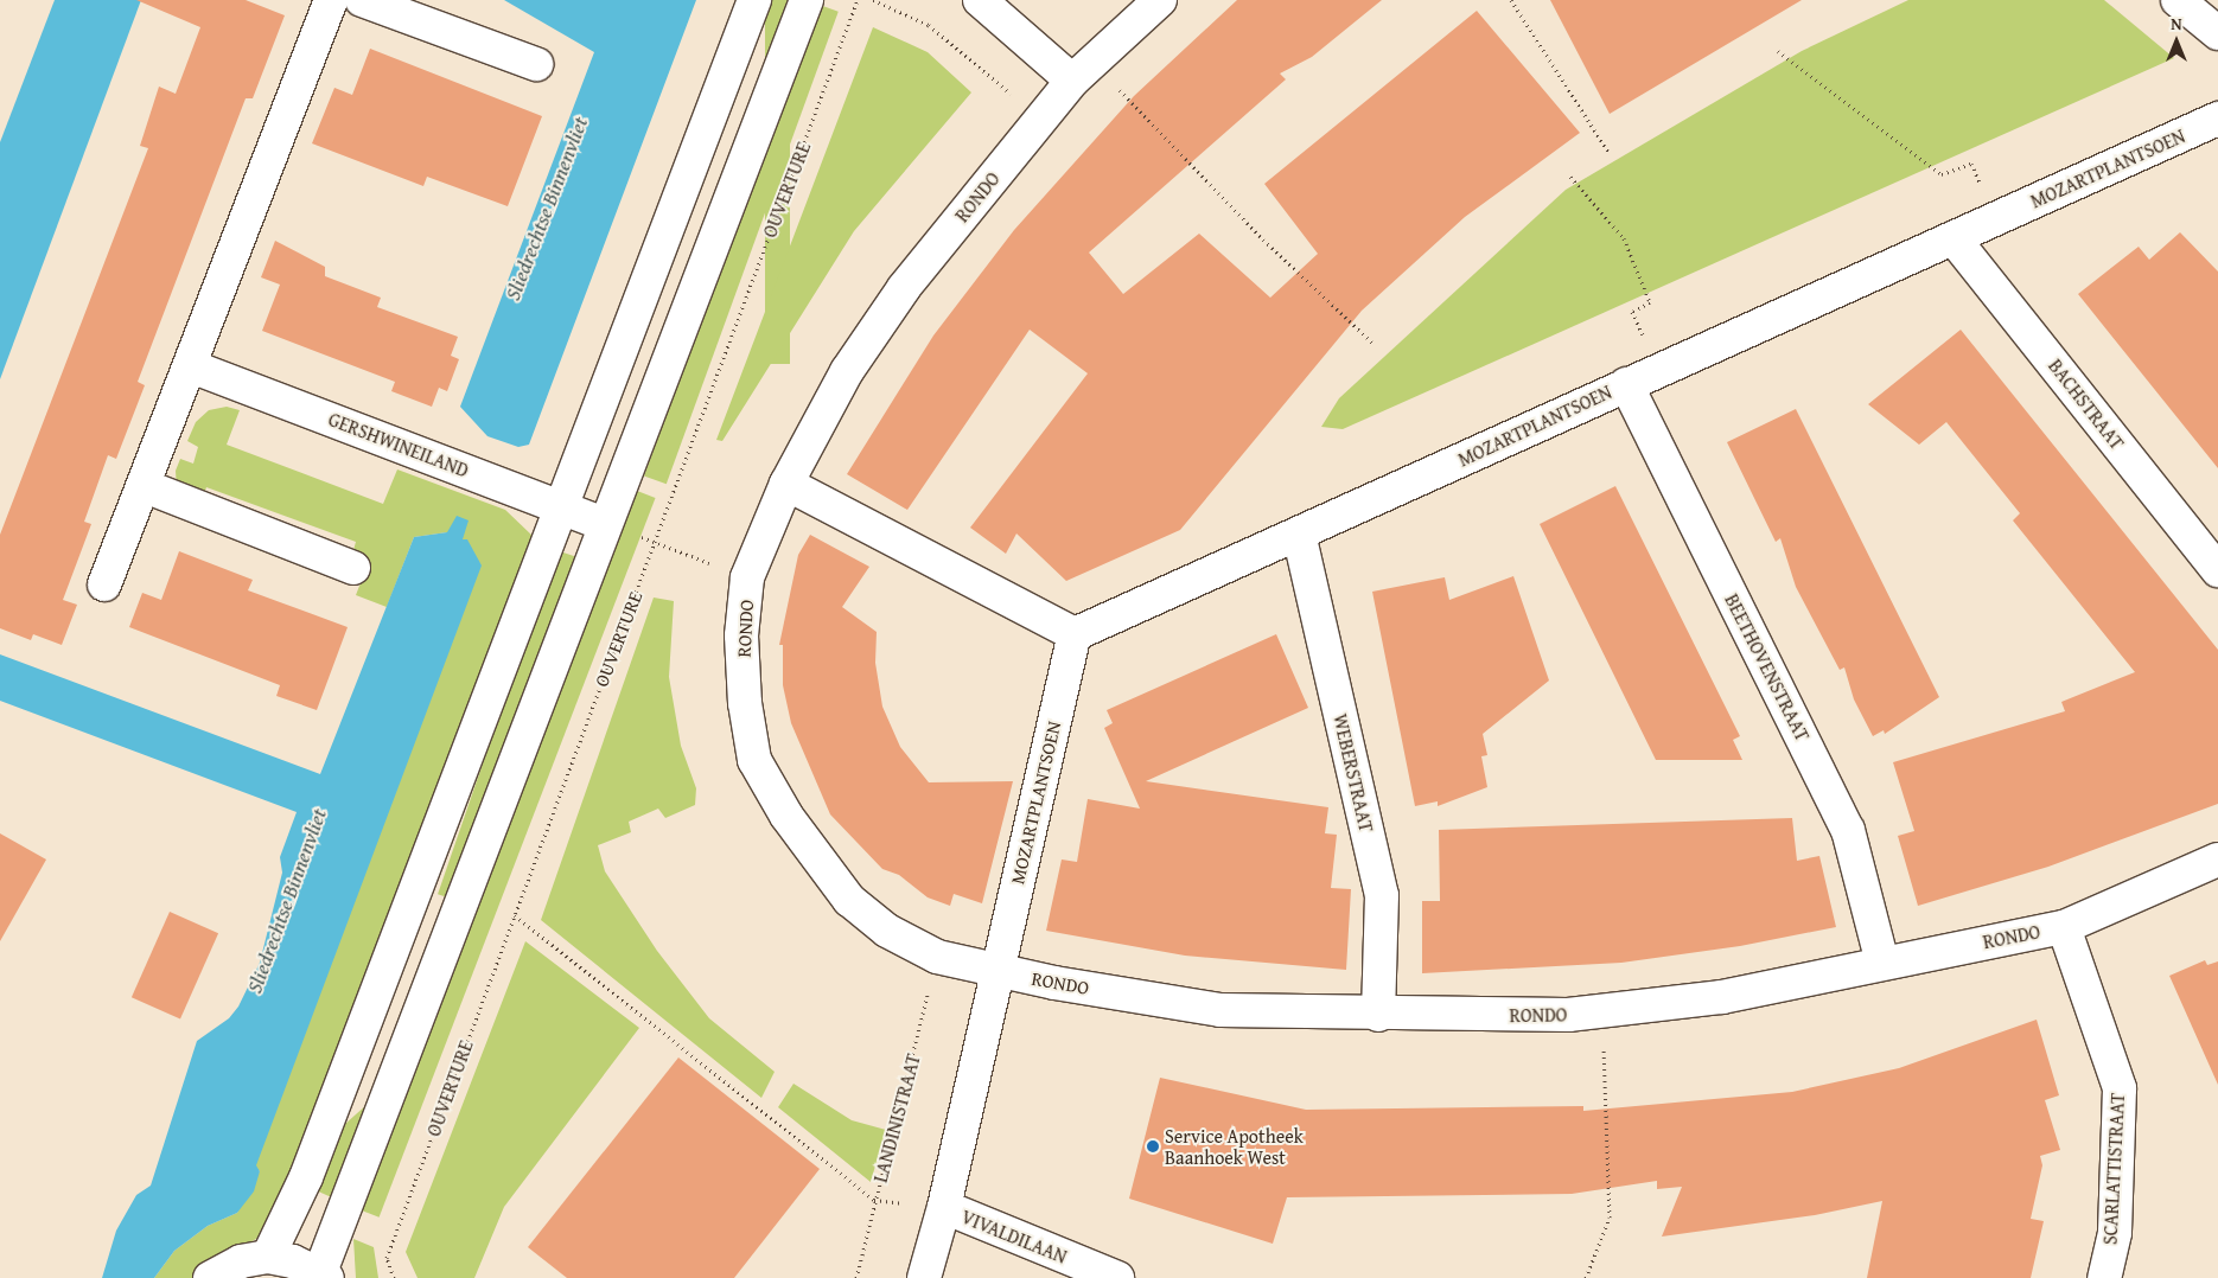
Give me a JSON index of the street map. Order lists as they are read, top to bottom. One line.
{"streets":{"street":["MOZARTPLANTSOEN","RONDO","BACHSTRAAT","GERSHWINEILAND","BEETHOVENSTRAAT","WEBERSTRAAT","SCARLATTISTRAAT","VIVALDILAAN"],"path":["OUVERTURE","LANDINISTRAAT"]},"crossings":[["MOZARTPLANTSOEN","RONDO"],["MOZARTPLANTSOEN","BACHSTRAAT"],["MOZARTPLANTSOEN","BEETHOVENSTRAAT"],["MOZARTPLANTSOEN","WEBERSTRAAT"],["RONDO","BEETHOVENSTRAAT"],["RONDO","WEBERSTRAAT"],["RONDO","LANDINISTRAAT"],["RONDO","SCARLATTISTRAAT"]],"water":["Sliedrechtse Binnenvliet"],"places":["Service Apotheek Baanhoek West"],"north":"top"}
